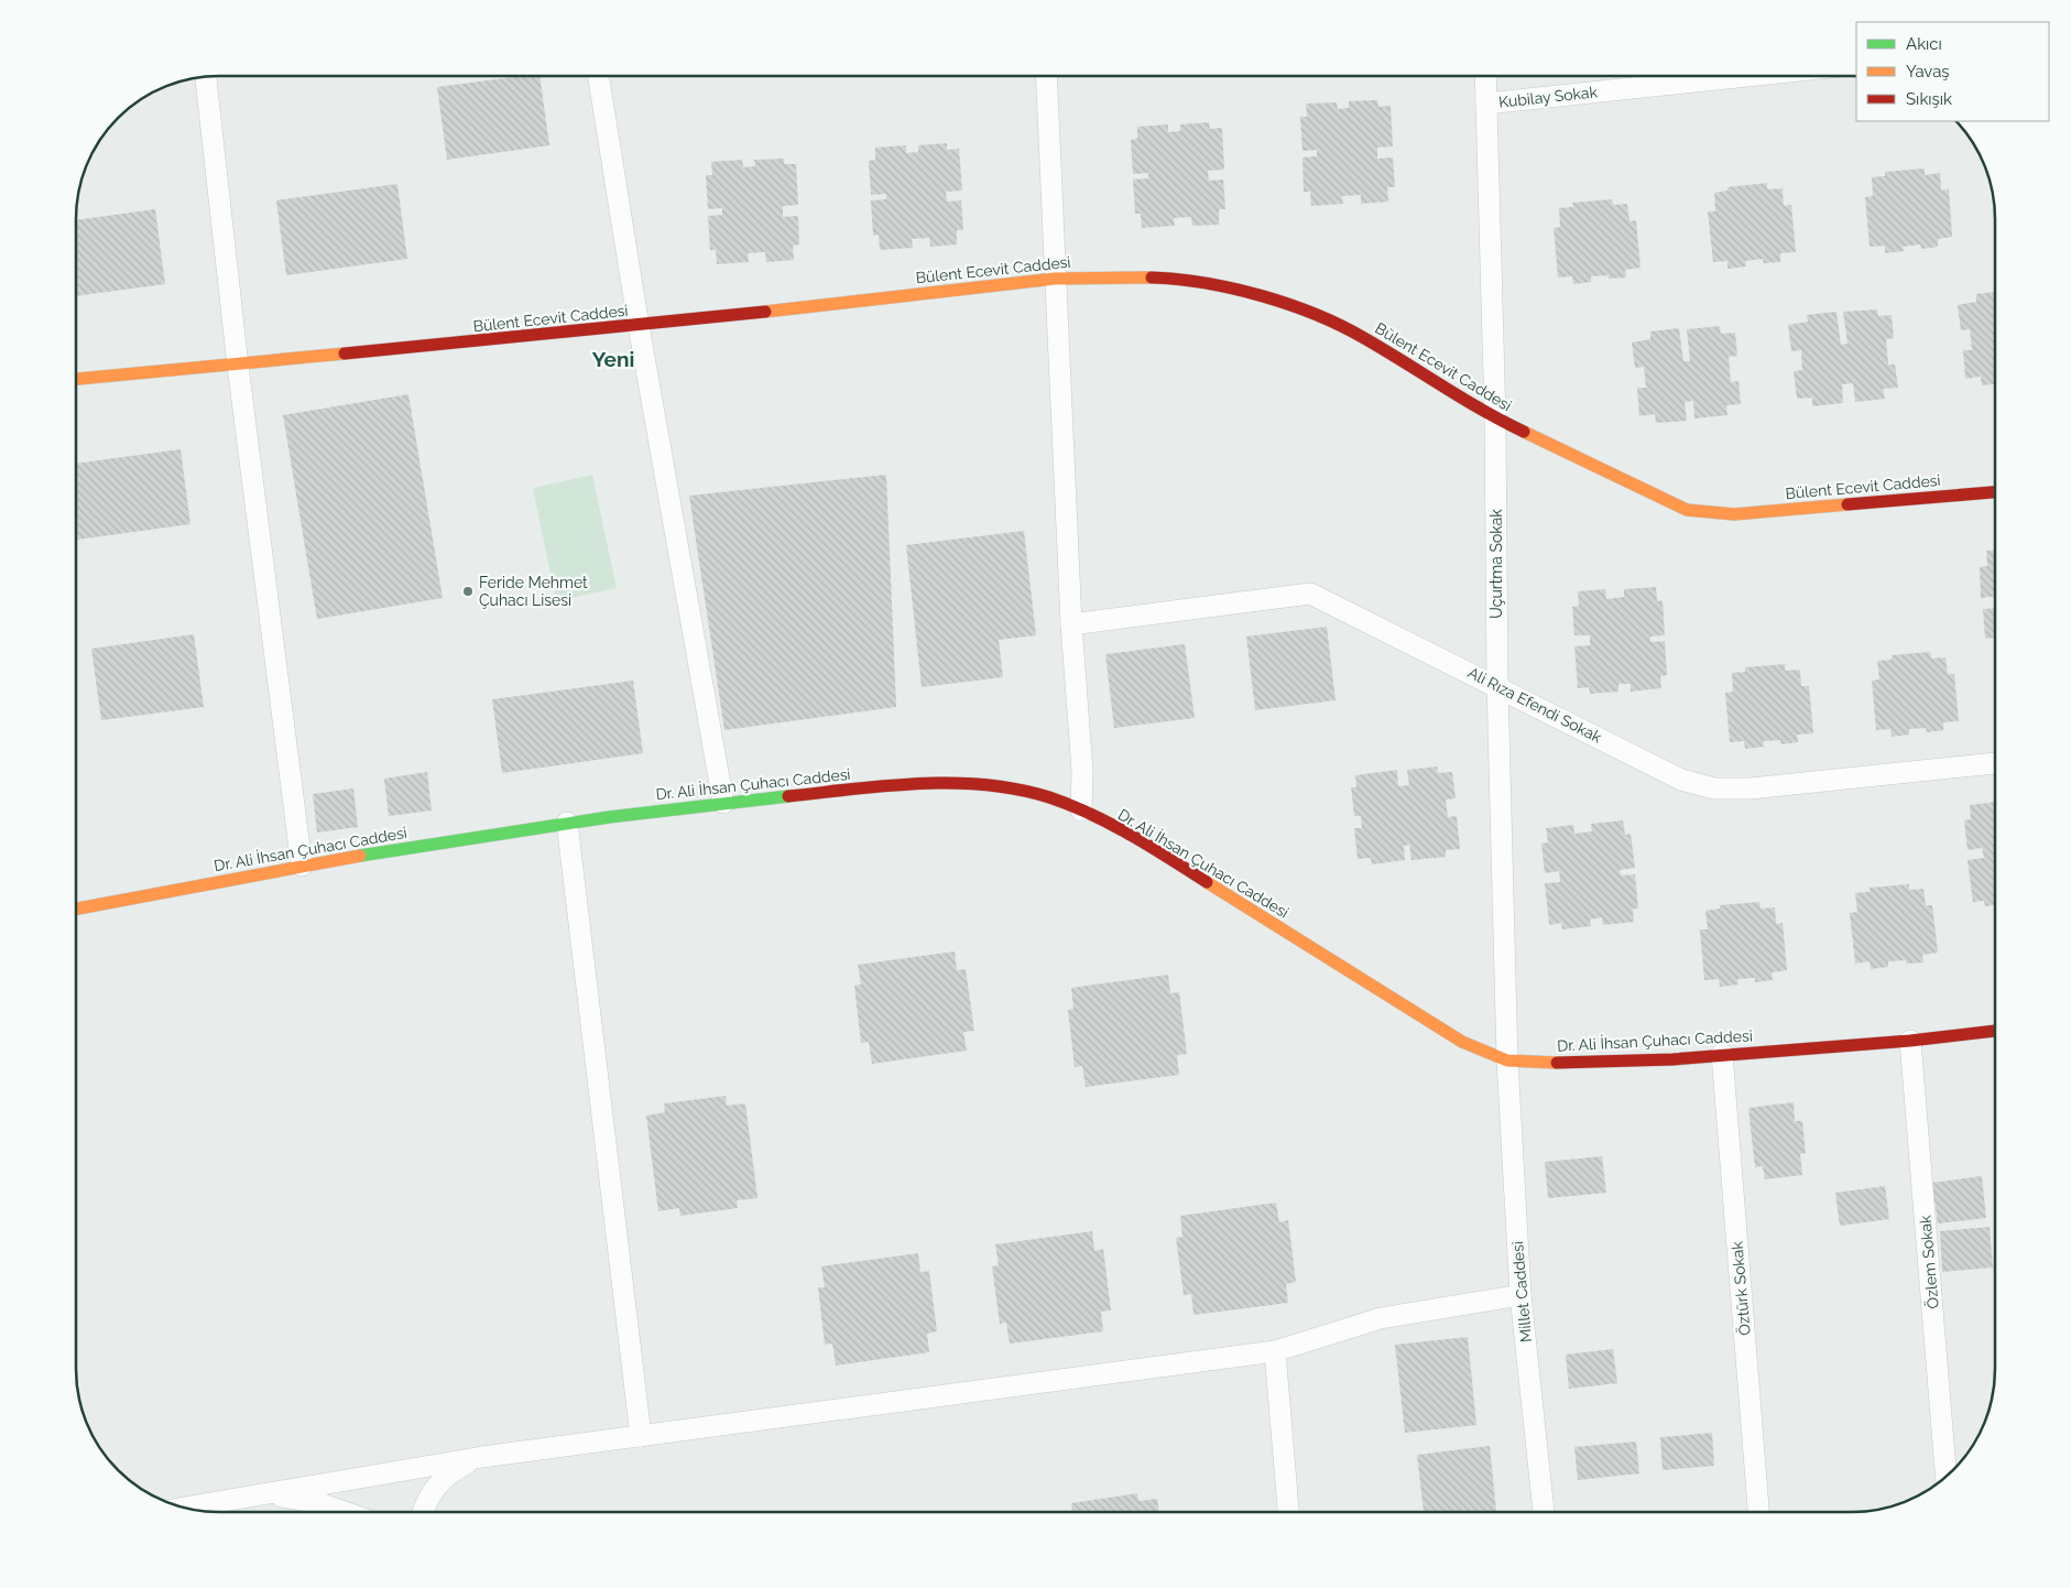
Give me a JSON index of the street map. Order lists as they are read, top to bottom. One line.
{"streets":{"street":["Kubilay Sokak","Bülent Ecevit Caddesi","Uçurtma Sokak","Ali Rıza Efendi Sokak","Dr. Ali İhsan Çuhacı Caddesi","Özlem Sokak","Öztürk Sokak","Millet Caddesi"]},"crossings":[["Kubilay Sokak","Uçurtma Sokak"],["Bülent Ecevit Caddesi","Uçurtma Sokak"],["Uçurtma Sokak","Ali Rıza Efendi Sokak"],["Uçurtma Sokak","Dr. Ali İhsan Çuhacı Caddesi"],["Uçurtma Sokak","Millet Caddesi"],["Dr. Ali İhsan Çuhacı Caddesi","Özlem Sokak"],["Dr. Ali İhsan Çuhacı Caddesi","Öztürk Sokak"],["Dr. Ali İhsan Çuhacı Caddesi","Millet Caddesi"]],"districts":["Yeni"],"places":["Feride Mehmet Çuhacı Lisesi"],"legend":["Akıcı","Yavaş","Sıkışık"]}
